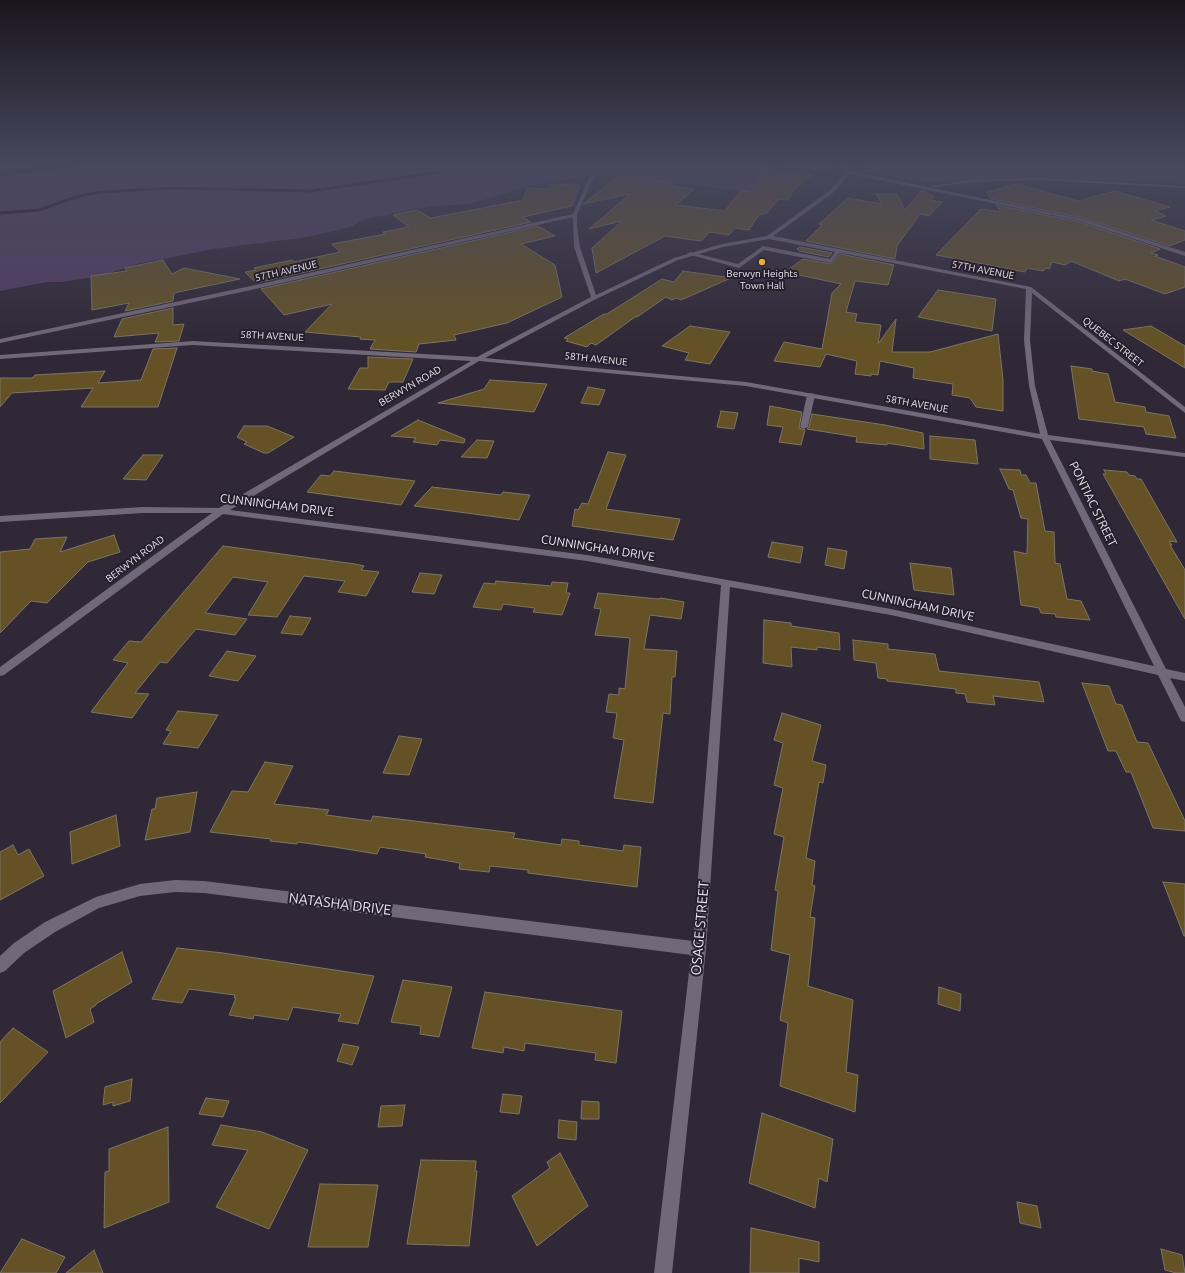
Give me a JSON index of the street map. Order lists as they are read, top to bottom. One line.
{"streets":{"street":["57TH AVENUE","58TH AVENUE","QUEBEC STREET","BERWYN ROAD","PONTIAC STREET","CUNNINGHAM DRIVE","NATASHA DRIVE","OSAGE STREET"]},"crossings":[["57TH AVENUE","QUEBEC STREET"],["57TH AVENUE","BERWYN ROAD"],["57TH AVENUE","PONTIAC STREET"],["58TH AVENUE","BERWYN ROAD"],["58TH AVENUE","PONTIAC STREET"],["QUEBEC STREET","PONTIAC STREET"],["BERWYN ROAD","CUNNINGHAM DRIVE"],["PONTIAC STREET","CUNNINGHAM DRIVE"],["CUNNINGHAM DRIVE","OSAGE STREET"],["NATASHA DRIVE","OSAGE STREET"]],"places":["Berwyn Heights Town Hall"]}
